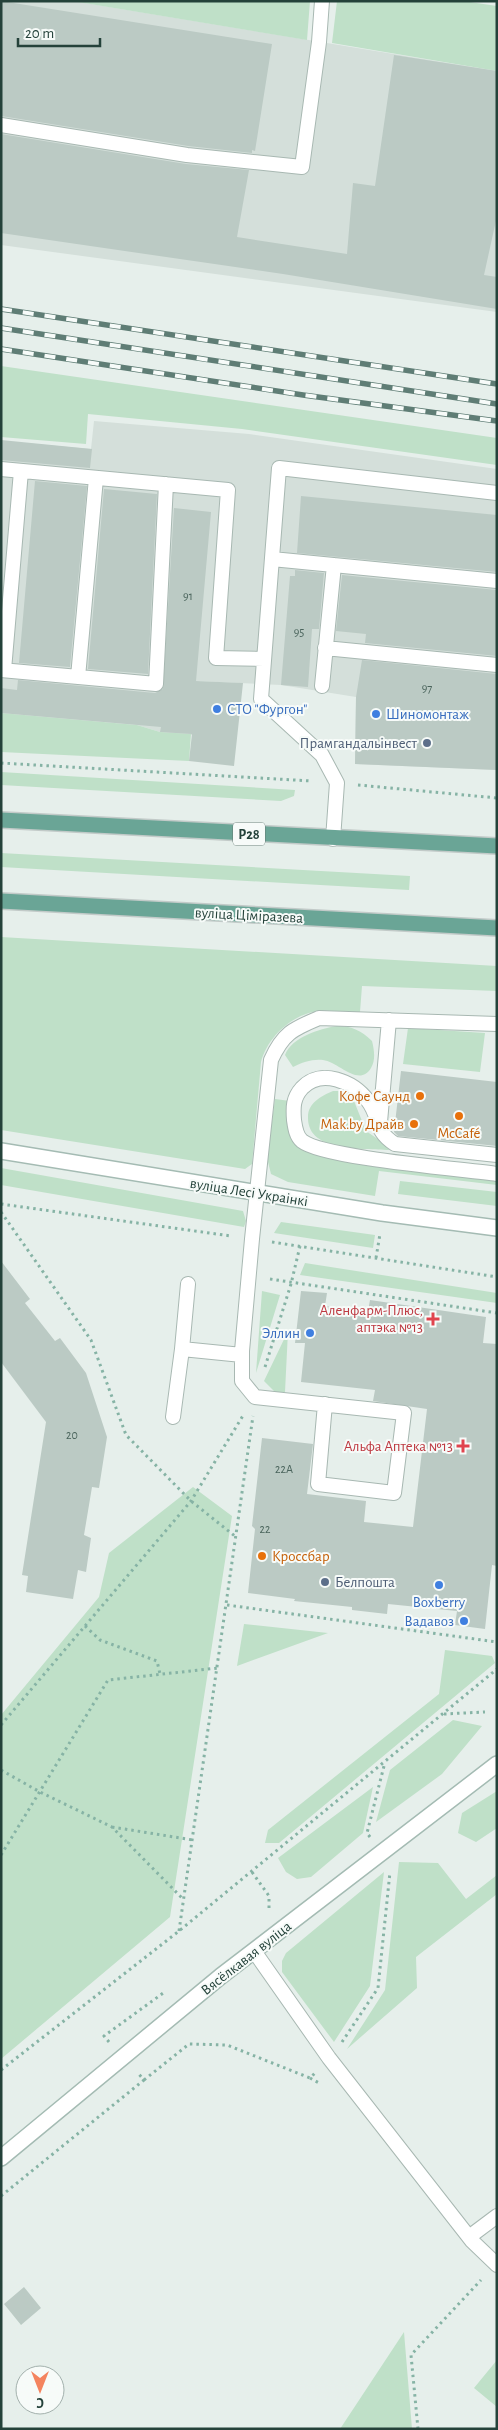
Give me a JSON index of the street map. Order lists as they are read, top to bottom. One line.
{"streets":{"main road":["Р28","вуліца Ціміразева"],"street":["вуліца Лесі Украінкі","Вясёлкавая вуліца"]},"places":{"other":["СТО \"Фургон\"","Шиномонтаж","Прамгандальінвест","Кофе Саунд","McCafé","Маk.by Драйв","Эллин","Кроссбар","Белпошта","Boxberry","Вадавоз"],"health":["Аленфарм-Плюс, аптэка №13","Альфа Аптека №13"]},"house_numbers":["91","95","97","20","22А","22"],"scale_bar":"20 m","north":"bottom"}
